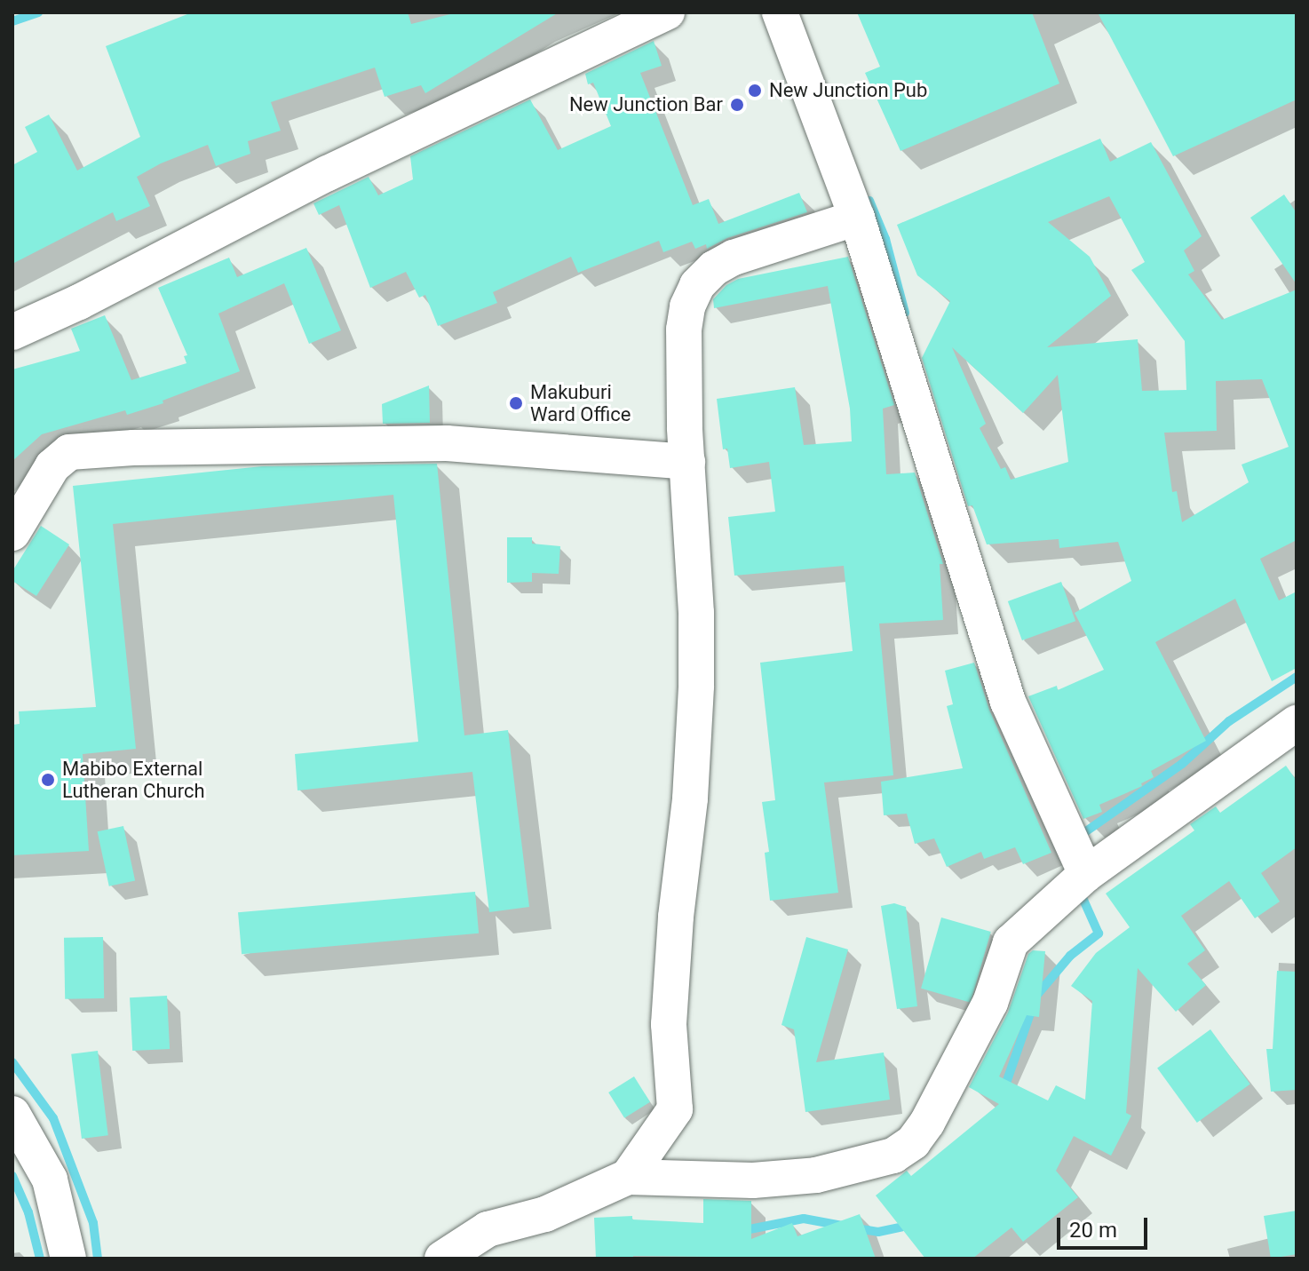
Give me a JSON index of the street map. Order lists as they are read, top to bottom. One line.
{"places":["New Junction Pub","New Junction Bar","Makuburi Ward Office","Mabibo External Lutheran Church"],"scale_bar":"20 m"}
